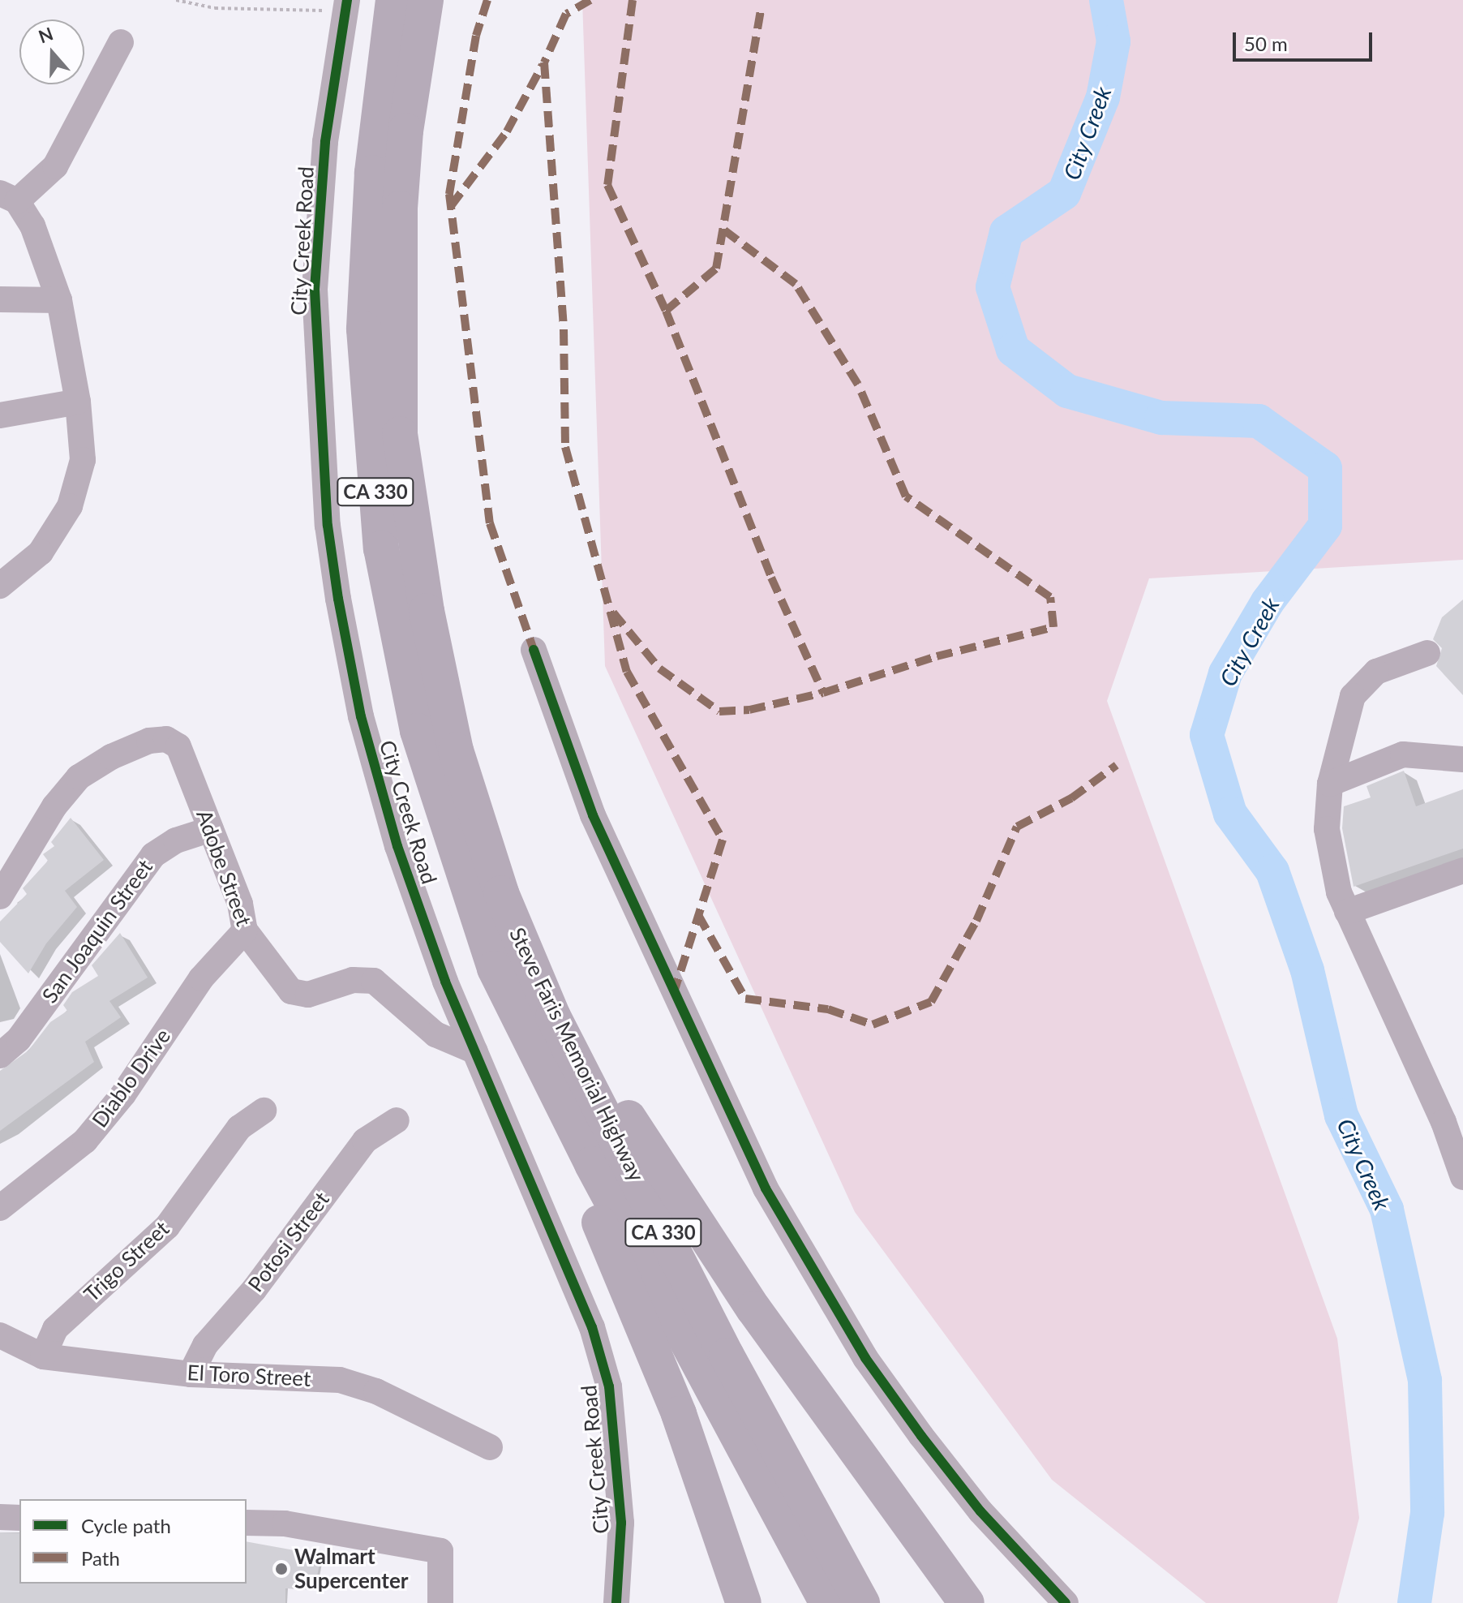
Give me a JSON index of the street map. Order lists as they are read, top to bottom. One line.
{"streets":{"highway":["CA 330","Steve Faris Memorial Highway"],"street":["City Creek Road","Adobe Street","San Joaquin Street","Diablo Drive","Potosi Street","Trigo Street","El Toro Street"]},"crossings":[["City Creek Road","Adobe Street"],["Adobe Street","San Joaquin Street"],["Adobe Street","Diablo Drive"],["Potosi Street","El Toro Street"],["Trigo Street","El Toro Street"]],"water":["City Creek"],"places":["Walmart Supercenter"],"legend":["Cycle path","Path"],"scale_bar":"50 m","north":"top"}
